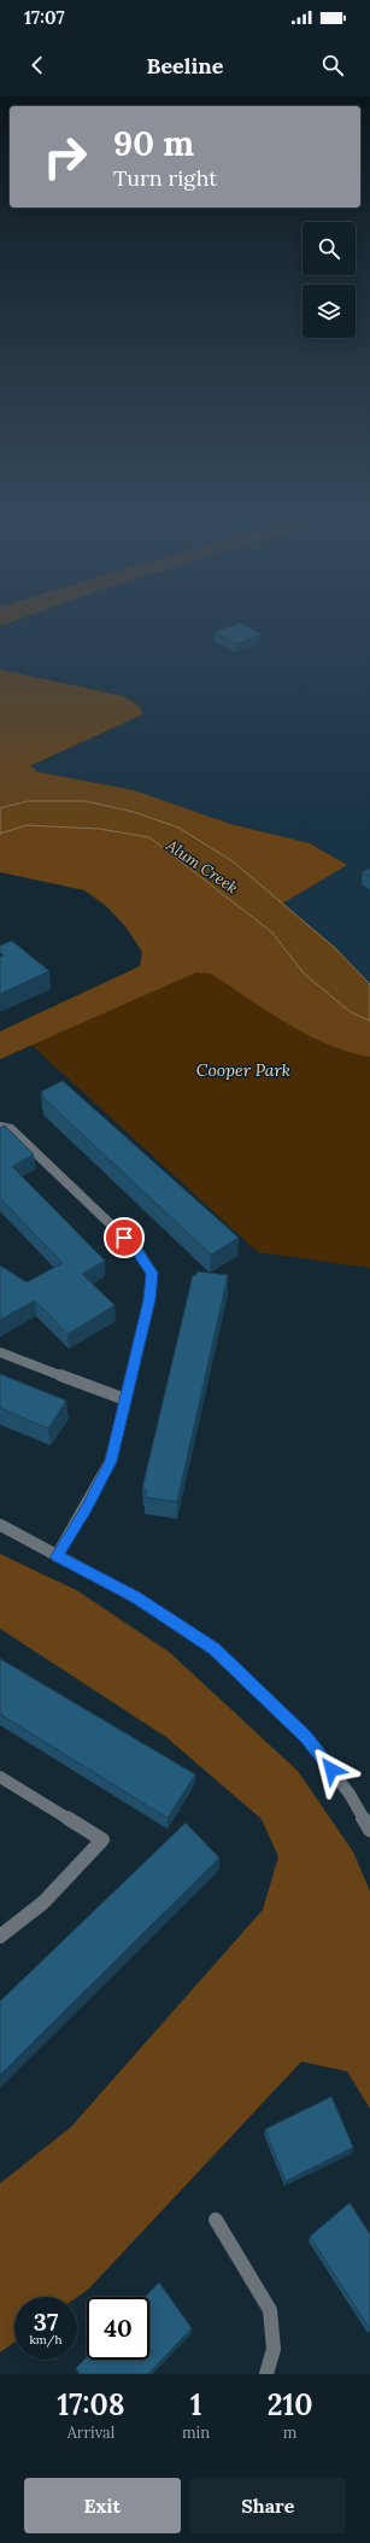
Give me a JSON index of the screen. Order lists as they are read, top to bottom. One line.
{"water":["Alum Creek"],"parks":["Cooper Park"],"page":{"status":"17:07","header":"Beeline","turn":["90 m","Turn right"],"speed":"37 km/h","limit":"40","eta":["17:08","Arrival","1","min","210","m"],"buttons":["Exit","Share"]}}
